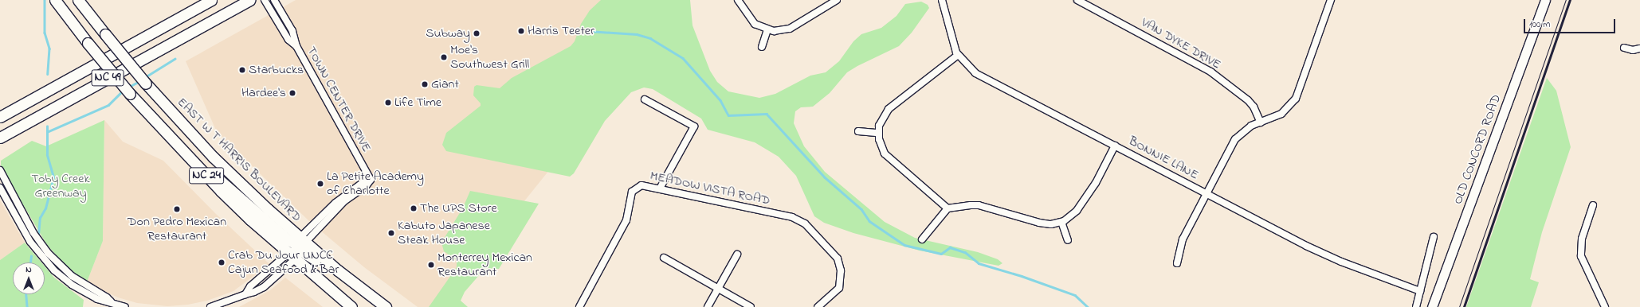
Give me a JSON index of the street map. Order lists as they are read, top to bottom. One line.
{"streets":{"main road":["NC 49","EAST W T HARRIS BOULEVARD","NC 24"],"street":["VAN DYKE DRIVE","TOWN CENTER DRIVE","OLD CONCORD ROAD","BONNIE LANE","MEADOW VISTA ROAD"]},"crossings":[["TOWN CENTER DRIVE","EAST W T HARRIS BOULEVARD"]],"parks":["Toby Creek Greenway"],"places":["Harris Teeter","Subway","Moe's Southwest Grill","Starbucks","Giant","Hardee's","Life Time","La Petite Academy of Charlotte","The UPS Store","Don Pedro Mexican Restaurant","Kabuto Japanese Steak House","Crab Du Jour UNCC Cajun Seafood & Bar","Monterrey Mexican Restaurant"],"scale_bar":"100 m","north":"top"}
